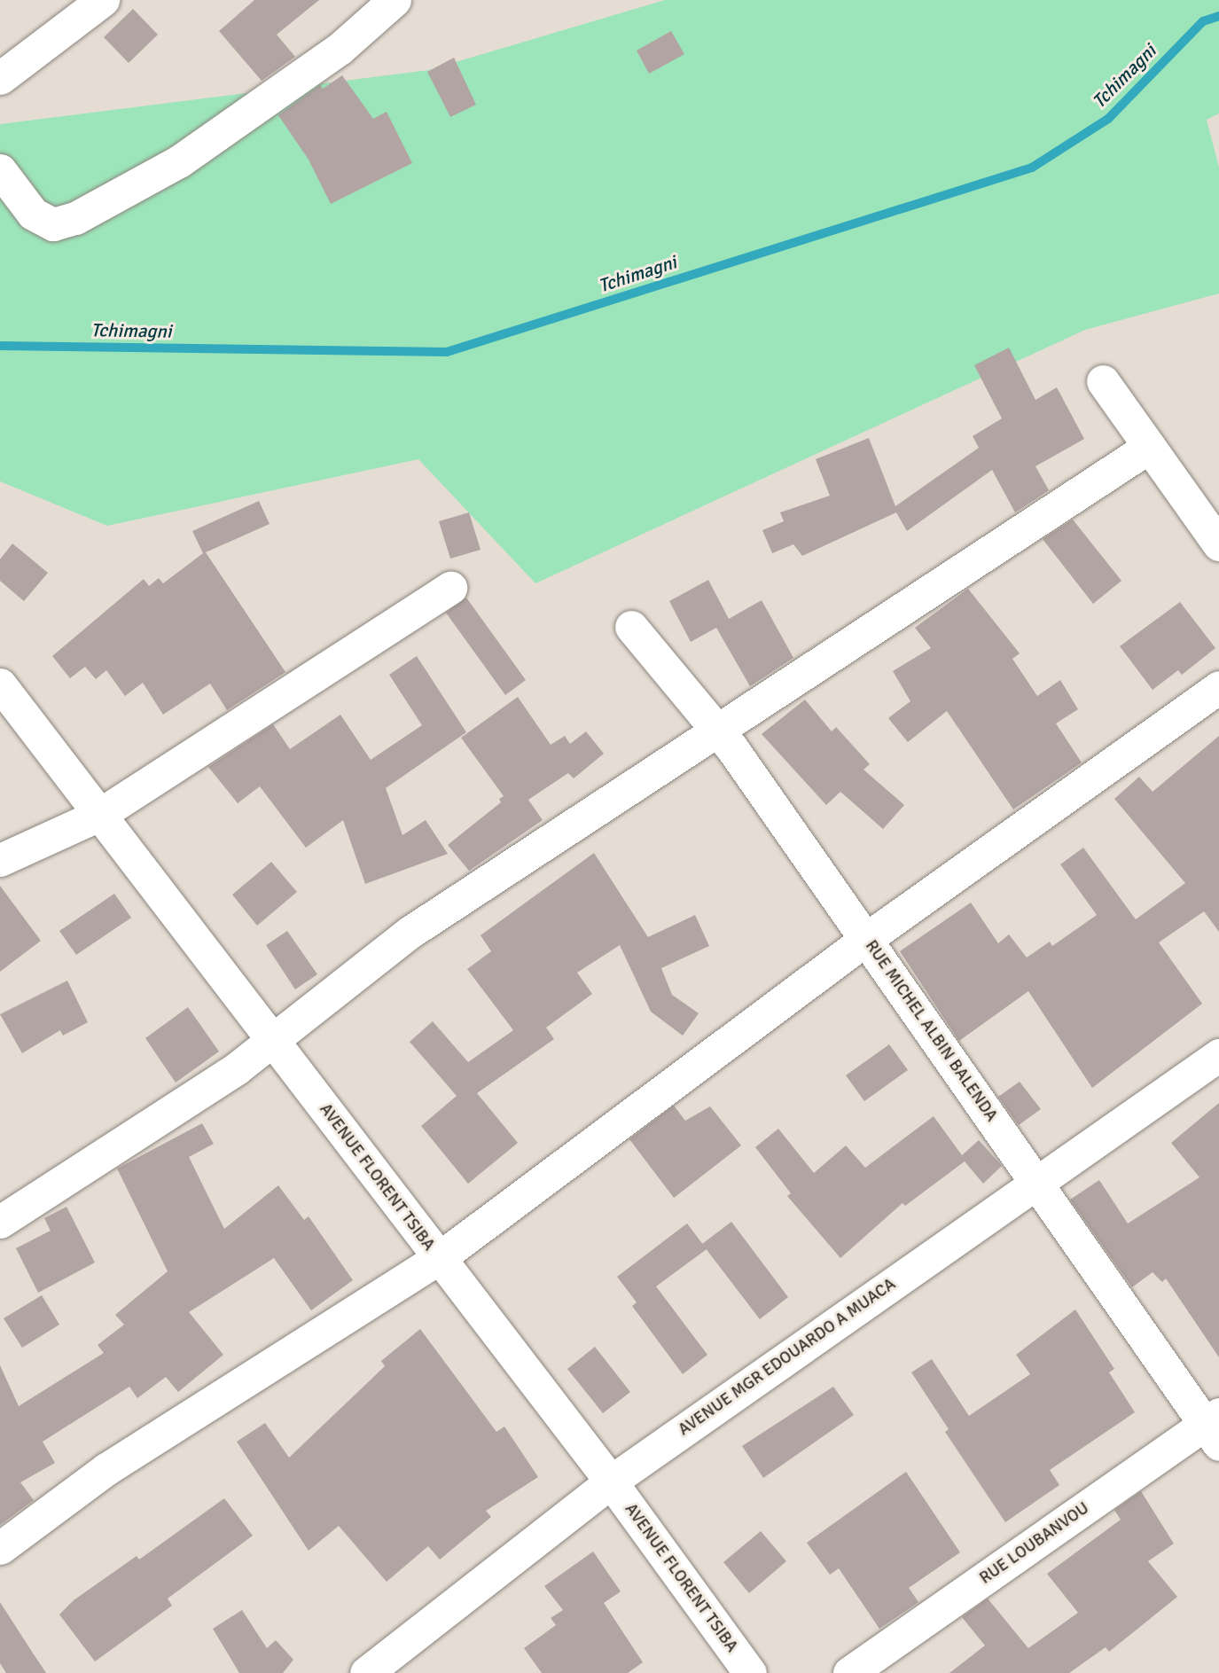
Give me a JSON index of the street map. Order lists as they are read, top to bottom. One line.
{"streets":{"street":["RUE MICHEL ALBIN BALENDA","AVENUE FLORENT TSIBA","AVENUE MGR EDOUARDO A MUACA","RUE LOUBANVOU"]},"crossings":[["RUE MICHEL ALBIN BALENDA","AVENUE MGR EDOUARDO A MUACA"],["RUE MICHEL ALBIN BALENDA","RUE LOUBANVOU"],["AVENUE FLORENT TSIBA","AVENUE MGR EDOUARDO A MUACA"]],"water":["Tchimagni"]}
